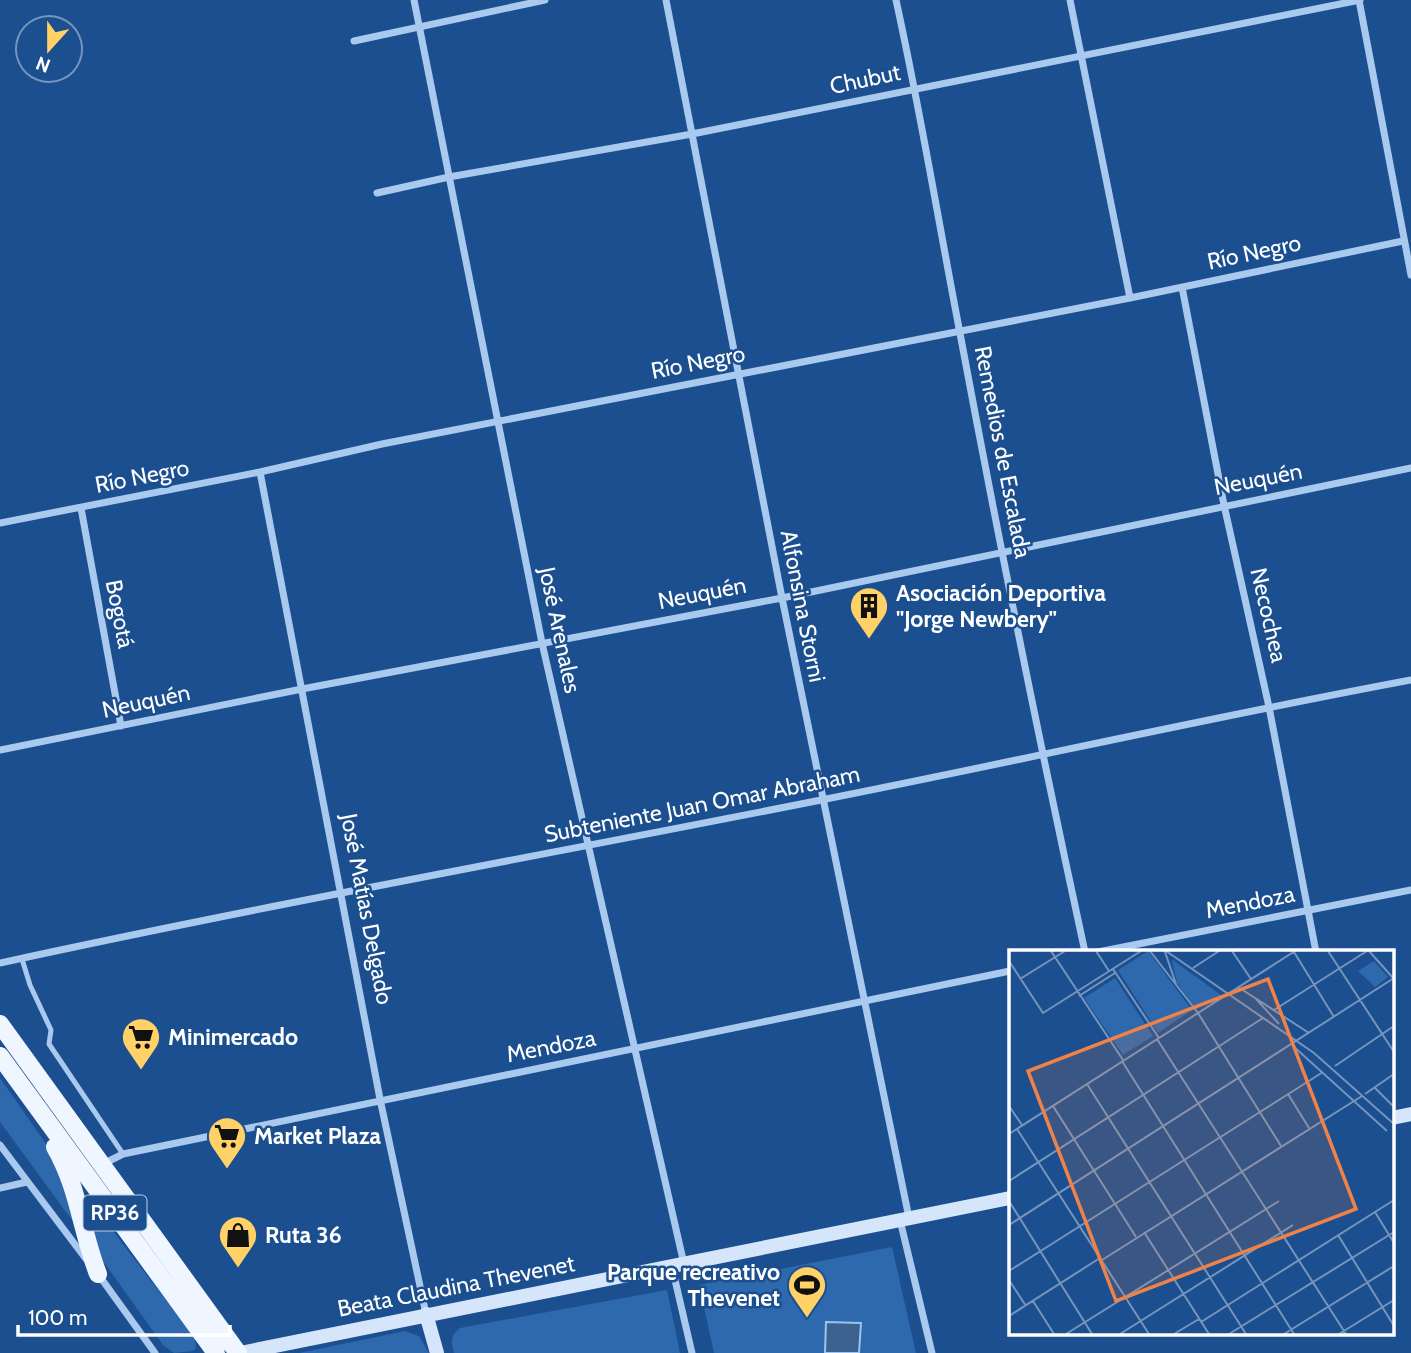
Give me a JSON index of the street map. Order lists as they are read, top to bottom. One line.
{"streets":{"main road":["José Matías Delgado","RP36","Beata Claudina Thevenet"],"street":["Chubut","Río Negro","Remedios de Escalada","Neuquén","Alfonsina Storni","Bogotá","Necochea","José Arenales","Subteniente Juan Omar Abraham","Mendoza"]},"crossings":[["Chubut","Remedios de Escalada"],["Chubut","Alfonsina Storni"],["Chubut","José Arenales"],["Río Negro","Remedios de Escalada"],["Río Negro","Alfonsina Storni"],["Río Negro","Bogotá"],["Río Negro","Necochea"],["Río Negro","José Arenales"],["Río Negro","José Matías Delgado"],["Remedios de Escalada","Neuquén"],["Remedios de Escalada","Subteniente Juan Omar Abraham"],["Neuquén","Alfonsina Storni"],["Neuquén","Bogotá"],["Neuquén","Necochea"],["Neuquén","José Arenales"],["Neuquén","José Matías Delgado"],["Alfonsina Storni","Subteniente Juan Omar Abraham"],["Alfonsina Storni","Mendoza"],["Alfonsina Storni","Beata Claudina Thevenet"],["Necochea","Subteniente Juan Omar Abraham"],["Necochea","Mendoza"],["José Arenales","Subteniente Juan Omar Abraham"],["José Arenales","Mendoza"],["José Arenales","Beata Claudina Thevenet"],["Subteniente Juan Omar Abraham","José Matías Delgado"],["Mendoza","José Matías Delgado"],["Mendoza","RP36"],["José Matías Delgado","Beata Claudina Thevenet"],["RP36","Beata Claudina Thevenet"]],"places":{"building":["Asociación Deportiva \"Jorge Newbery\""],"supermarket":["Minimercado","Market Plaza"],"shop":["Ruta 36"],"sports":["Parque recreativo Thevenet"]},"scale_bar":"100 m","north":"bottom"}
